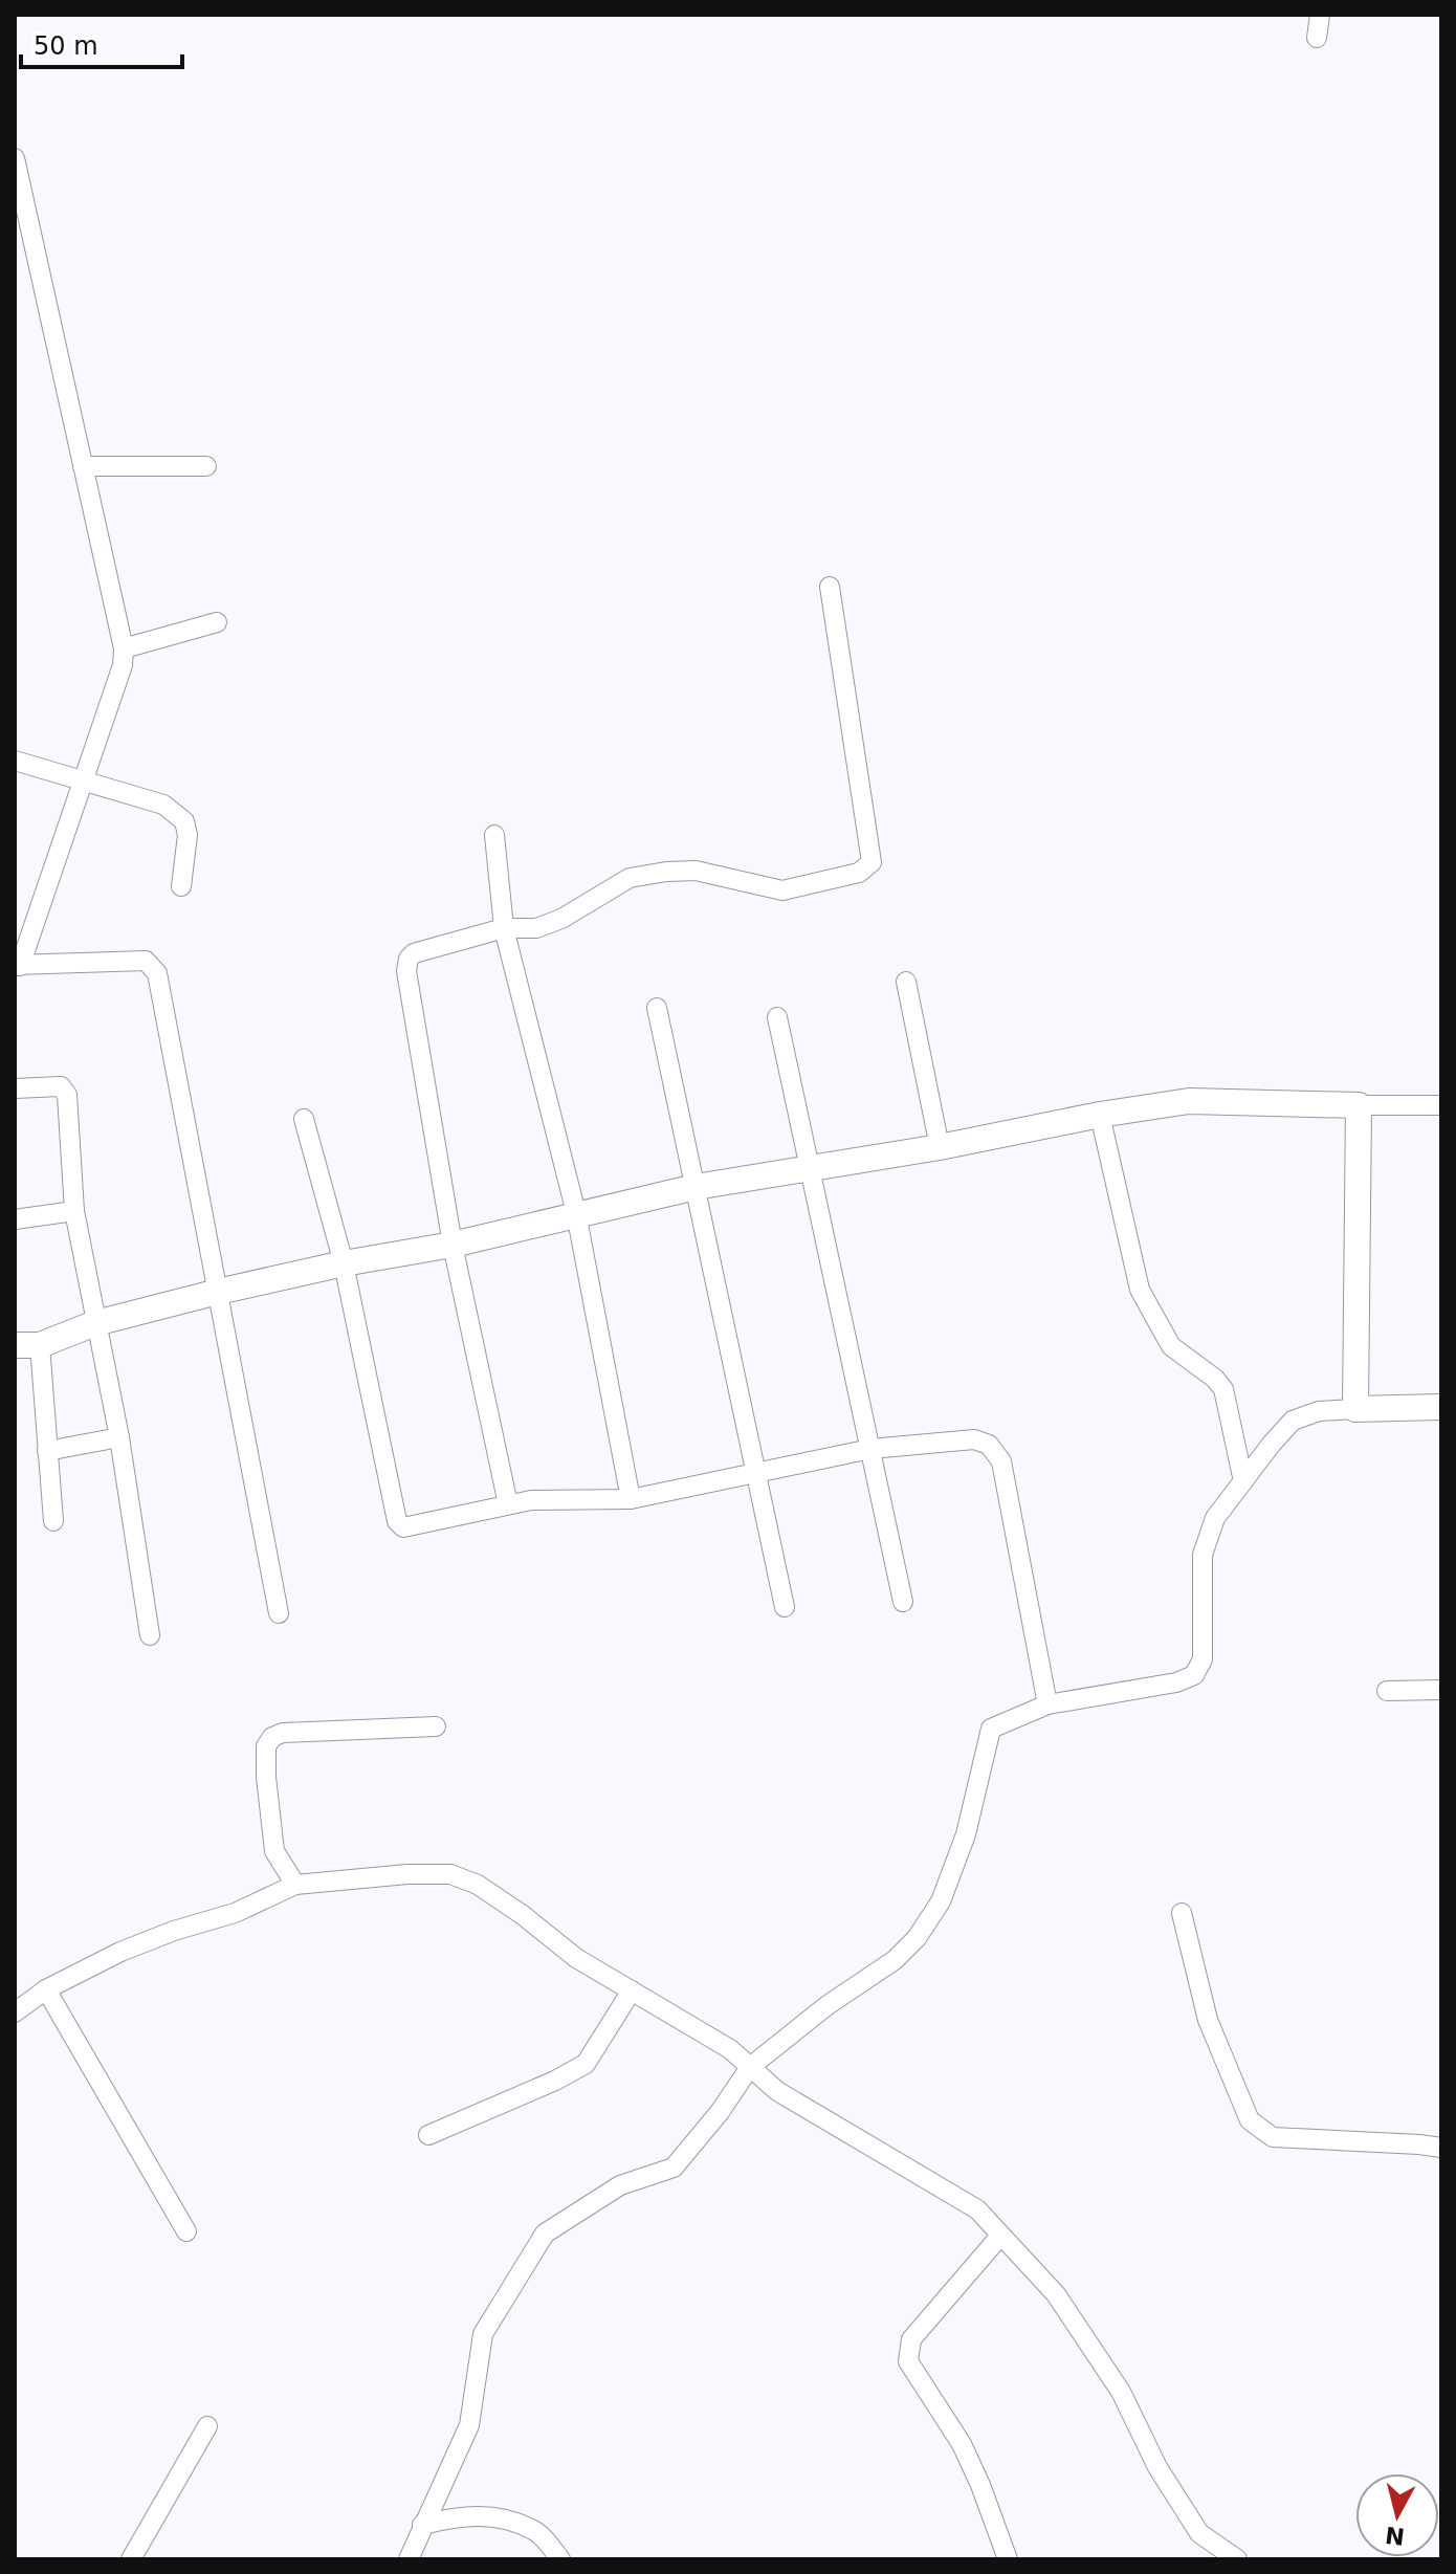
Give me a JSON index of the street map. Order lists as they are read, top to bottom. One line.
{"scale_bar":"50 m","north":"bottom"}
